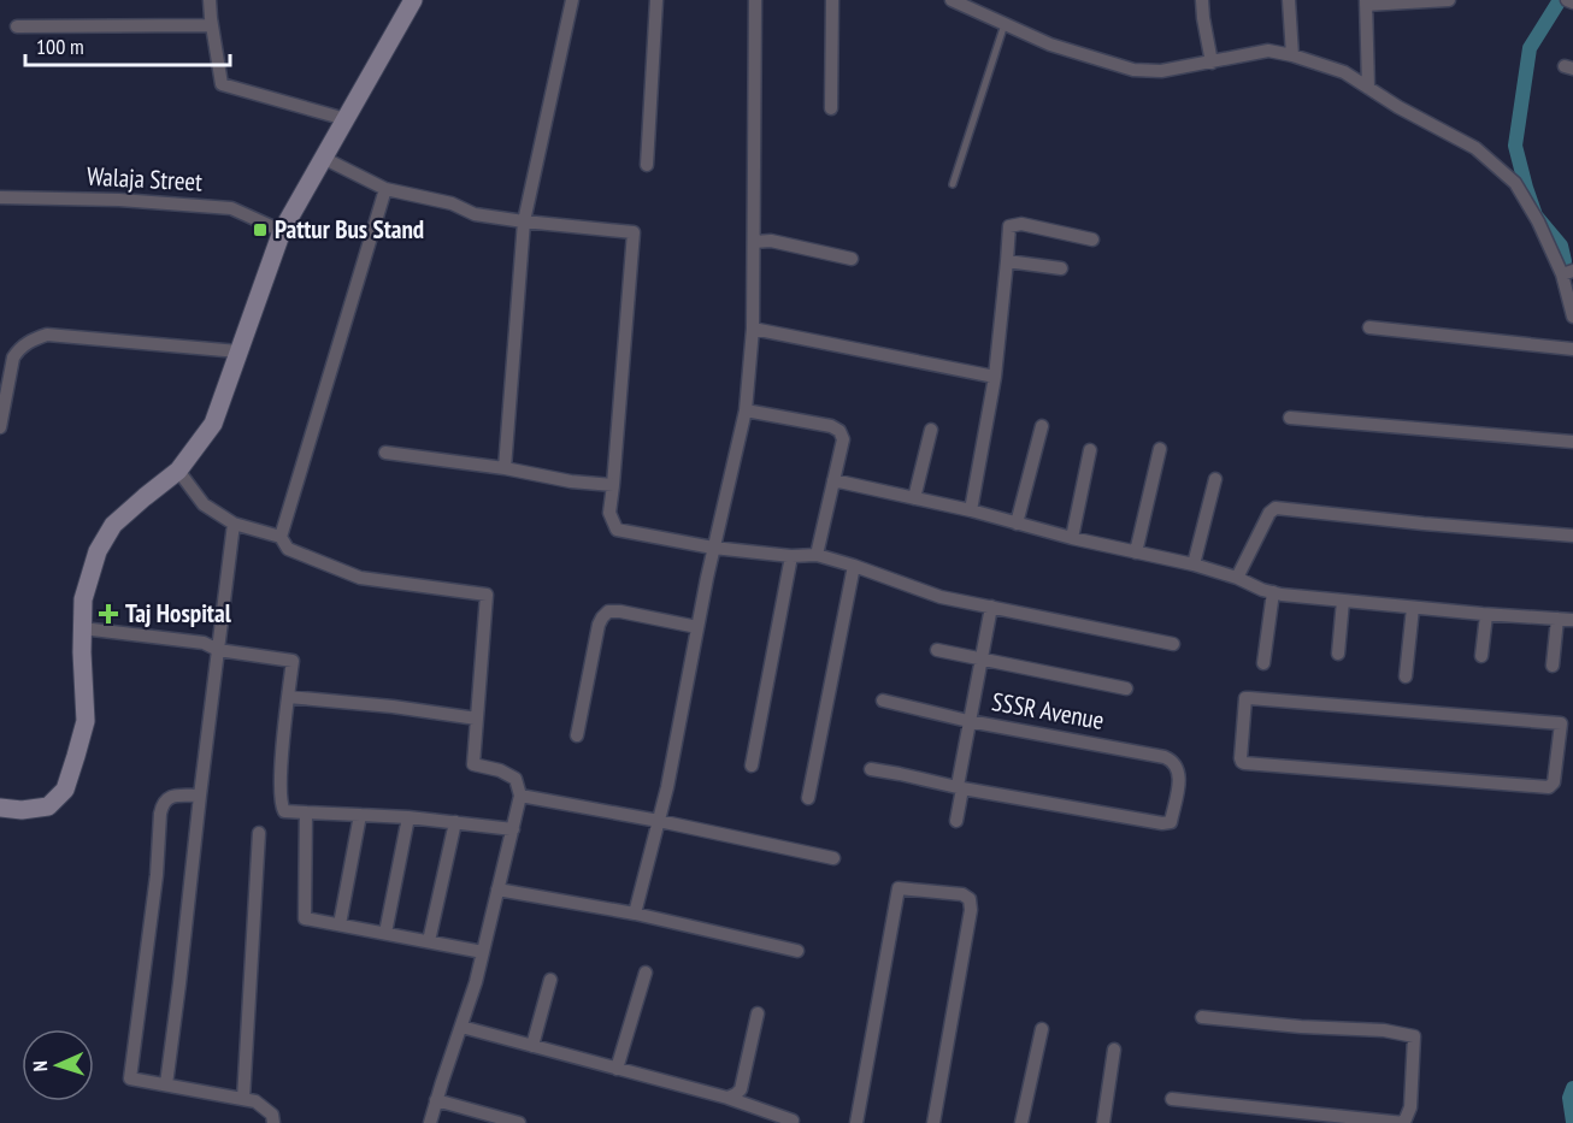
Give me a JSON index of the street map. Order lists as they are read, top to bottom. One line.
{"streets":{"street":["Walaja Street","SSSR Avenue"]},"places":{"transit":["Pattur Bus Stand"],"health":["Taj Hospital"]},"scale_bar":"100 m","north":"left"}
